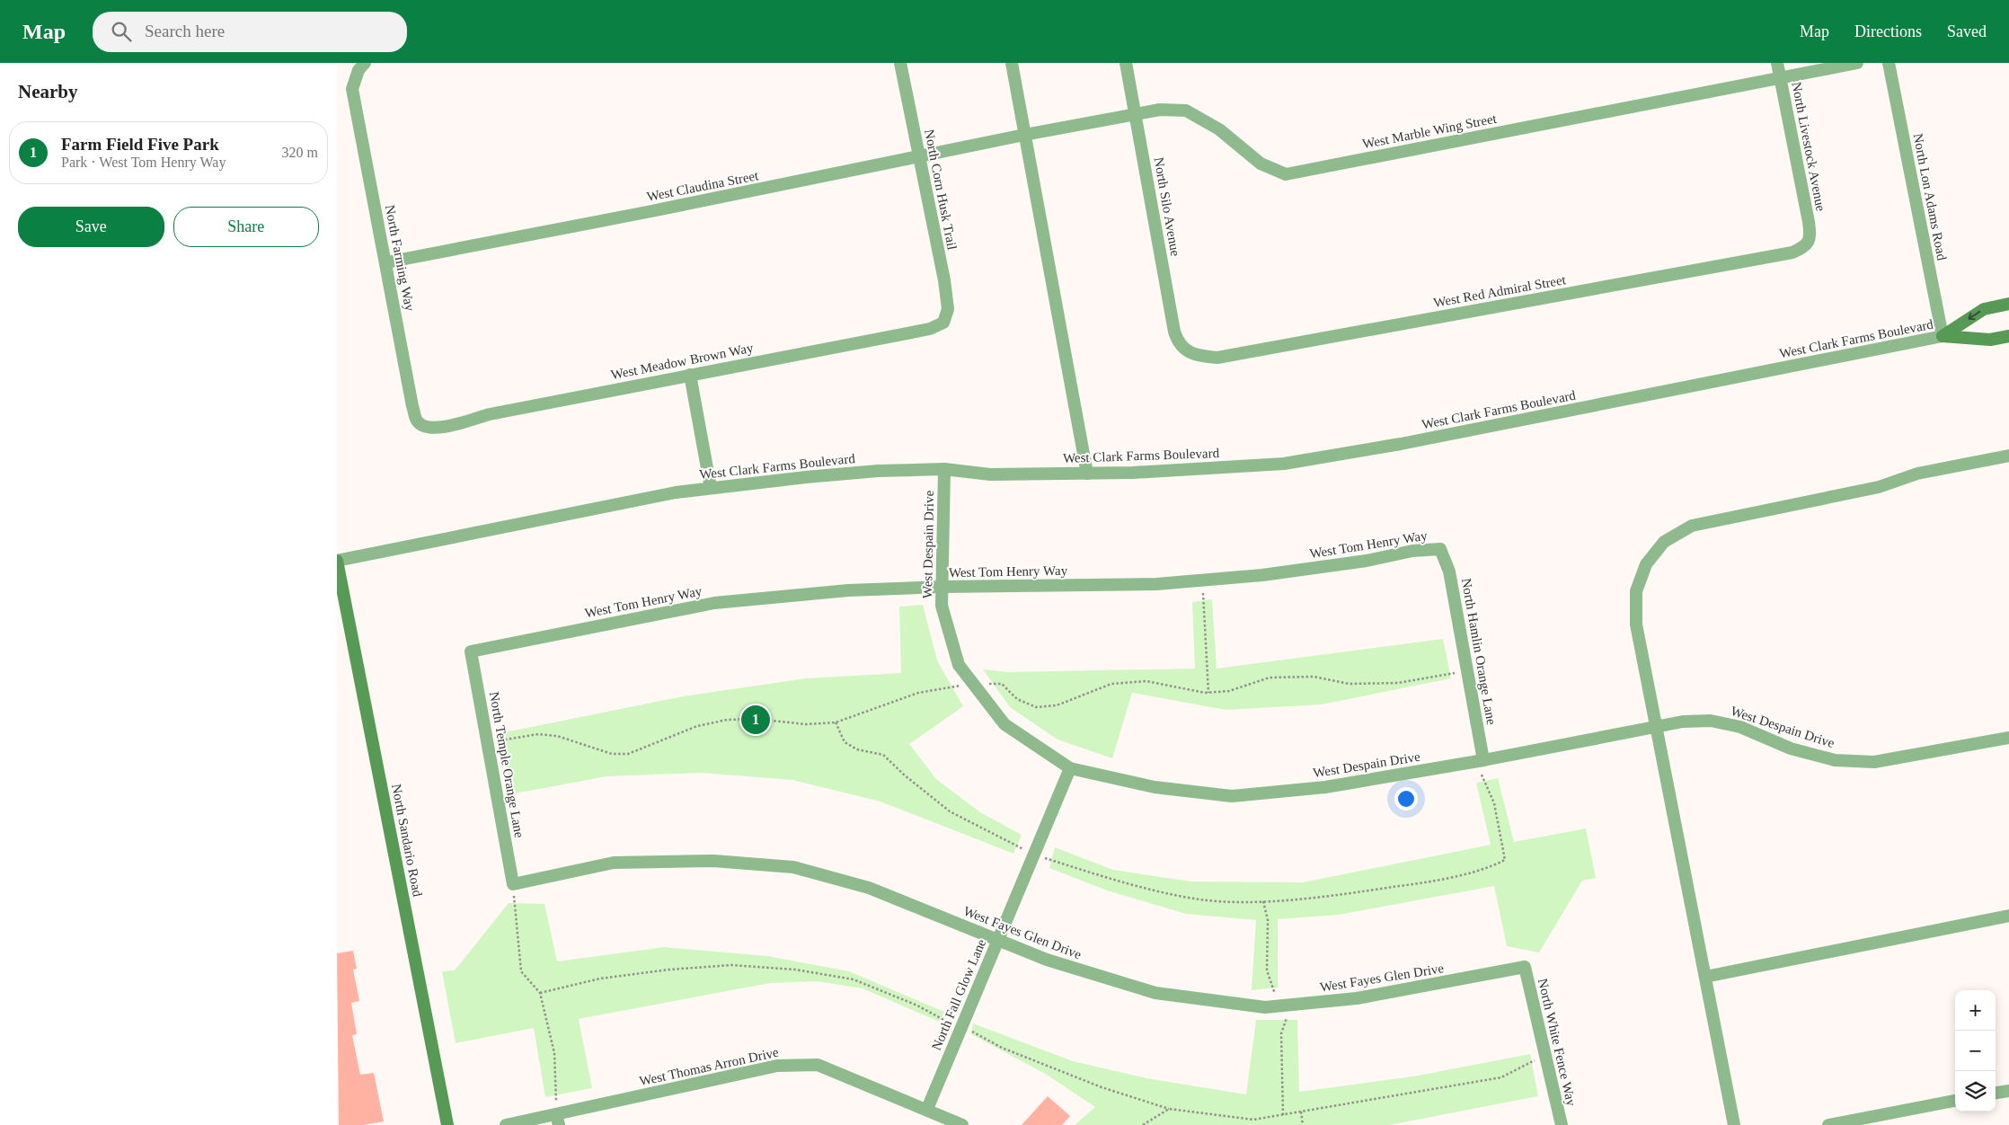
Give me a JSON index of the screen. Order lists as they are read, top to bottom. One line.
{"streets":{"main road":["West Clark Farms Boulevard","North Sandario Road"],"street":["West Marble Wing Street","North Livestock Avenue","West Claudina Street","North Corn Husk Trail","North Lon Adams Road","North Silo Avenue","North Farming Way","West Red Admiral Street","West Meadow Brown Way","West Despain Drive","West Tom Henry Way","North Hamlin Orange Lane","North Temple Orange Lane","West Fayes Glen Drive","North Fall Glow Lane","North White Fence Way","West Thomas Arron Drive"]},"crossings":[["West Marble Wing Street","North Livestock Avenue"],["West Marble Wing Street","West Claudina Street"],["West Marble Wing Street","North Silo Avenue"],["North Livestock Avenue","West Red Admiral Street"],["West Claudina Street","North Corn Husk Trail"],["West Claudina Street","North Farming Way"],["North Corn Husk Trail","West Meadow Brown Way"],["North Lon Adams Road","West Clark Farms Boulevard"],["North Silo Avenue","West Red Admiral Street"],["North Farming Way","West Meadow Brown Way"],["West Clark Farms Boulevard","West Despain Drive"],["West Clark Farms Boulevard","North Sandario Road"],["West Despain Drive","West Tom Henry Way"],["West Despain Drive","North Hamlin Orange Lane"],["West Despain Drive","North Fall Glow Lane"],["West Tom Henry Way","North Hamlin Orange Lane"],["West Tom Henry Way","North Temple Orange Lane"],["North Temple Orange Lane","West Fayes Glen Drive"],["West Fayes Glen Drive","North Fall Glow Lane"],["West Fayes Glen Drive","North White Fence Way"],["North Fall Glow Lane","West Thomas Arron Drive"]],"page":{"header":"Map","search":"Search here","nav":["Map","Directions","Saved"],"heading":"Nearby","list":[{"mark":"1","name":"Farm Field Five Park","note":"Park · West Tom Henry Way","value":"320 m"}],"buttons":["Save","Share"],"pins":"1","map_buttons":["+","−"]}}
